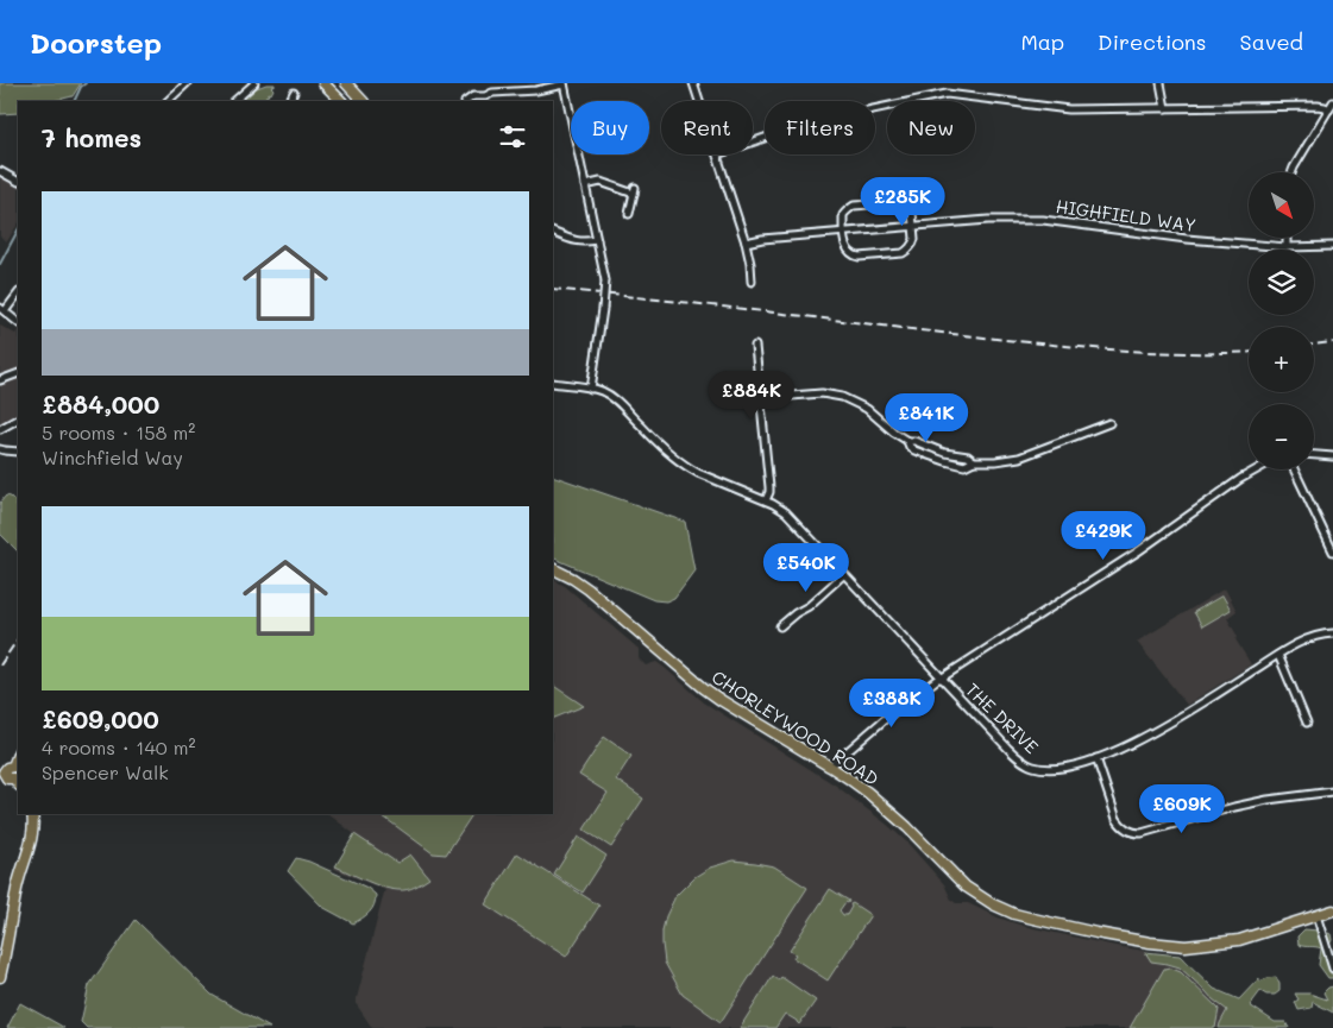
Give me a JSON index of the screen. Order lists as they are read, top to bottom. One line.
{"streets":{"main road":["CHORLEYWOOD ROAD"],"street":["HIGHFIELD WAY","THE DRIVE"]},"north":"bottom right","page":{"header":"Doorstep","nav":["Map","Directions","Saved"],"chip":["Buy","Rent","Filters","New"],"heading":"7 homes","map_buttons":["+","−"],"list":[{"name":"£884,000","note":"5 rooms · 158 m² · Winchfield Way"},{"name":"£609,000","note":"4 rooms · 140 m² · Spencer Walk"}],"price":["£285K","£884K","£841K","£429K","£540K","£388K","£609K"]}}
